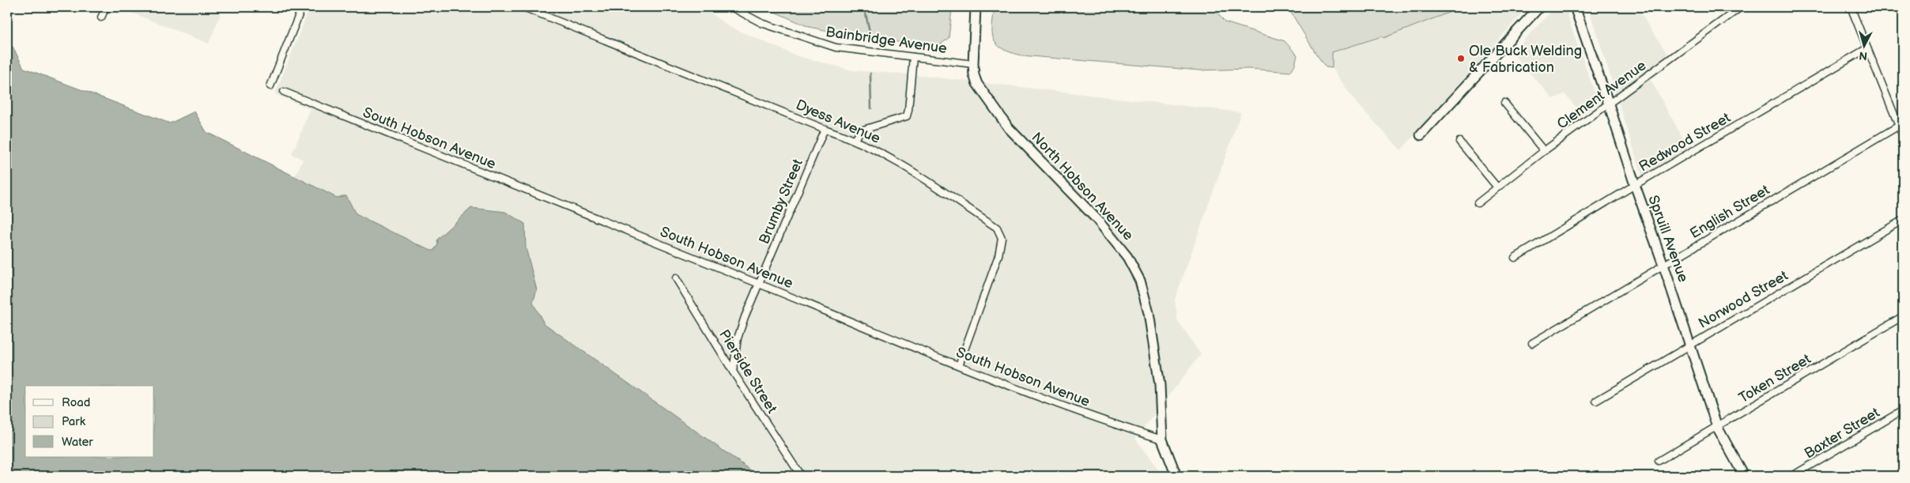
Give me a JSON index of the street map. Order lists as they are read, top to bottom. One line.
{"streets":{"street":["Bainbridge Avenue","Clement Avenue","Dyess Avenue","South Hobson Avenue","Redwood Street","North Hobson Avenue","Brumby Street","English Street","Spruill Avenue","Norwood Street","Pierside Street","Token Street","Baxter Street"]},"crossings":[["Bainbridge Avenue","North Hobson Avenue"],["Clement Avenue","Spruill Avenue"],["Dyess Avenue","South Hobson Avenue"],["Dyess Avenue","Brumby Street"],["South Hobson Avenue","North Hobson Avenue"],["South Hobson Avenue","Brumby Street"],["Redwood Street","Spruill Avenue"],["Brumby Street","Pierside Street"],["English Street","Spruill Avenue"],["Spruill Avenue","Norwood Street"],["Spruill Avenue","Token Street"]],"places":["Ole Buck Welding & Fabrication"],"legend":["Road","Park","Water"],"north":"bottom"}
